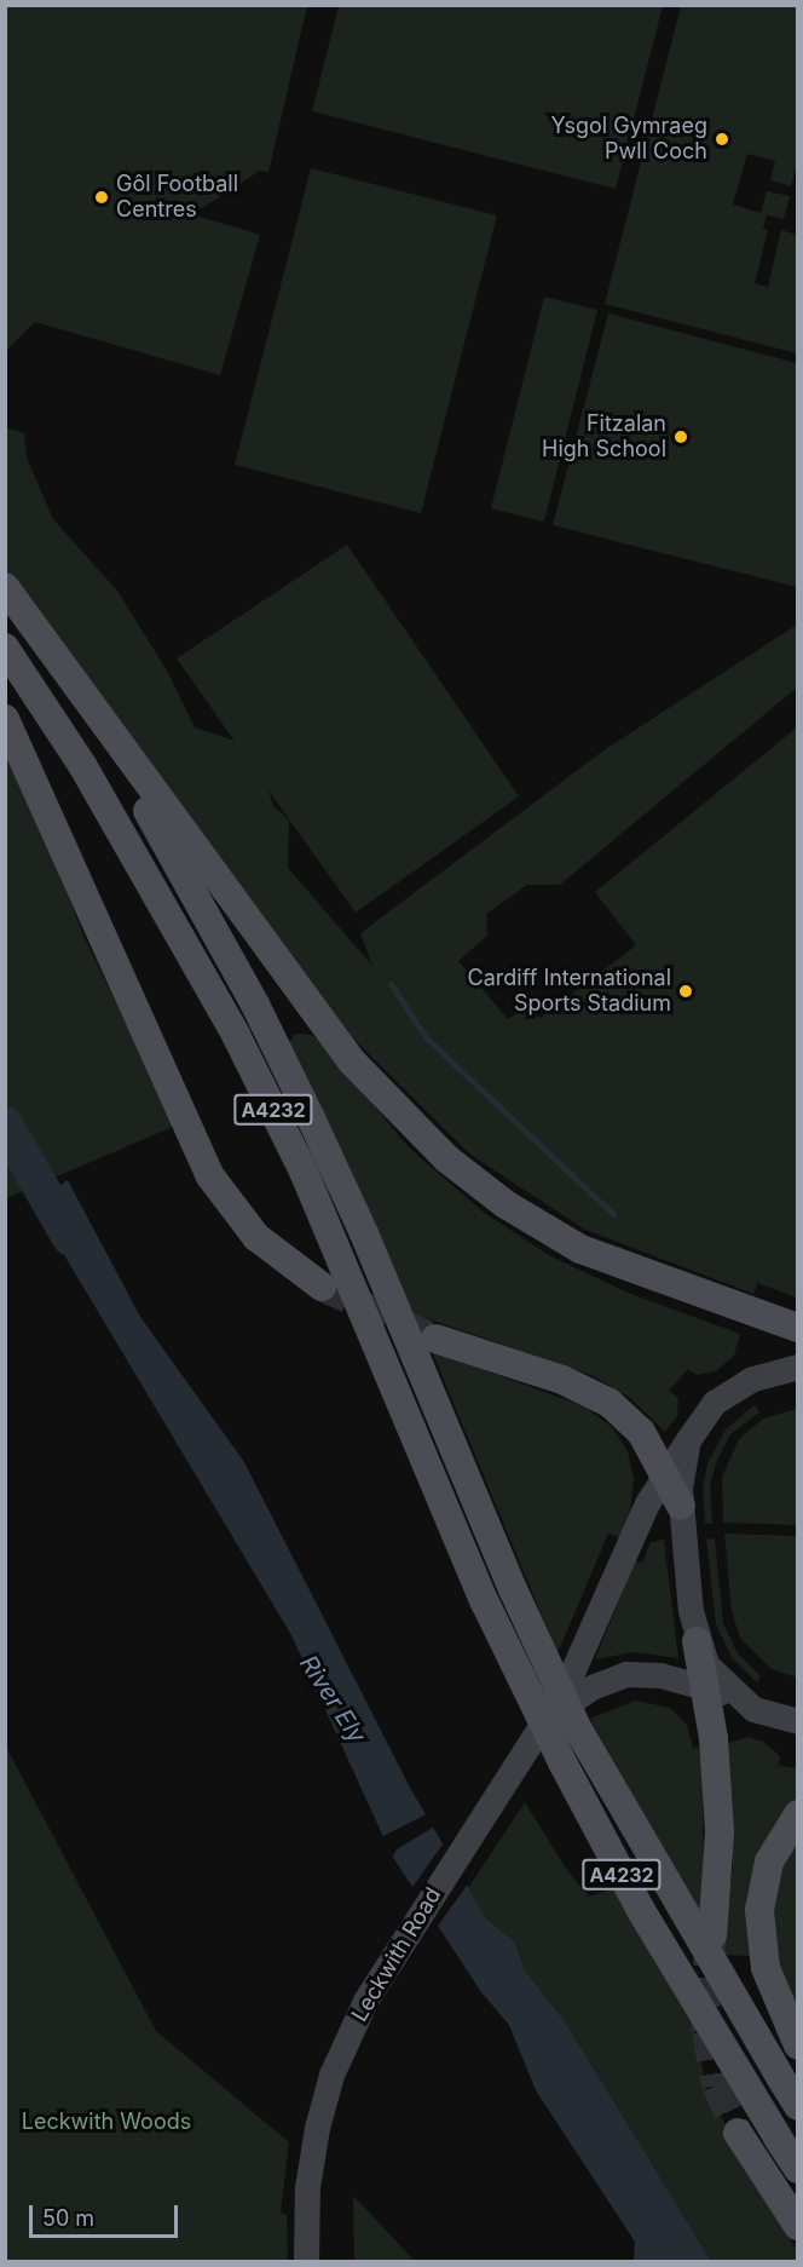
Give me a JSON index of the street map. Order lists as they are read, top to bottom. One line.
{"streets":{"main road":["A4232","Leckwith Road"]},"water":["River Ely"],"parks":["Leckwith Woods"],"places":["Ysgol Gymraeg Pwll Coch","Gôl Football Centres","Fitzalan High School","Cardiff International Sports Stadium"],"scale_bar":"50 m"}
